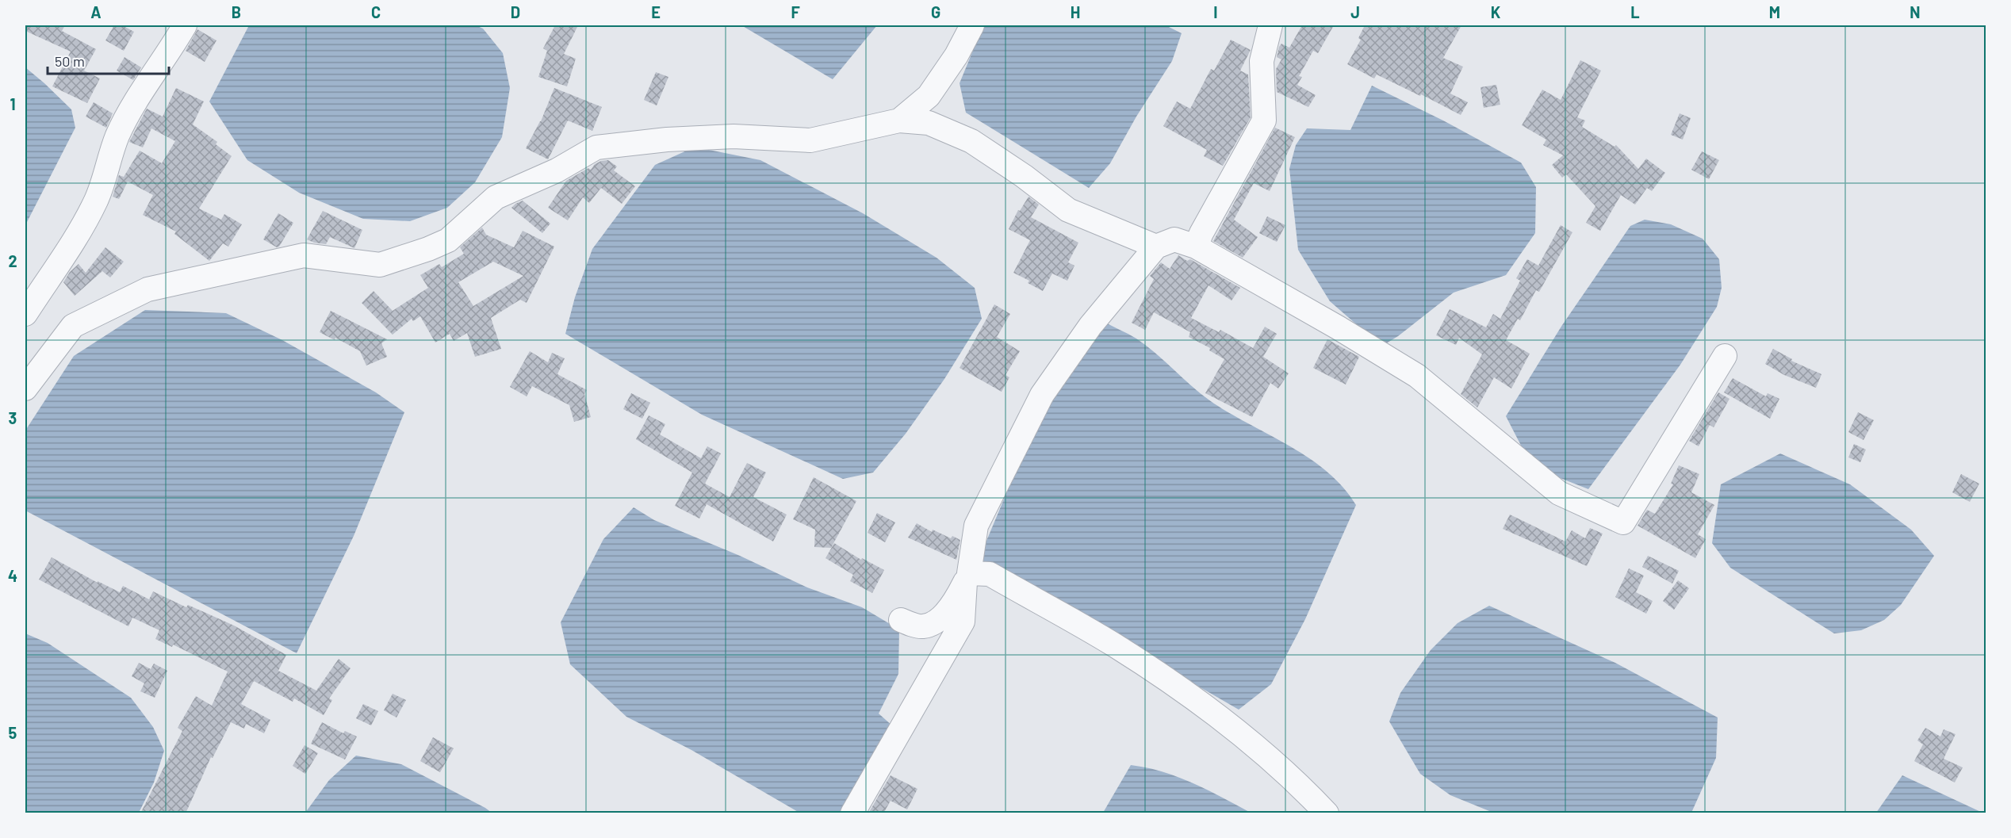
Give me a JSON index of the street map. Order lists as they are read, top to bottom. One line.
{"scale_bar":"50 m","grid":{"columns":["A","B","C","D","E","F","G","H","I","J","K","L","M","N"],"rows":["1","2","3","4","5"]}}
